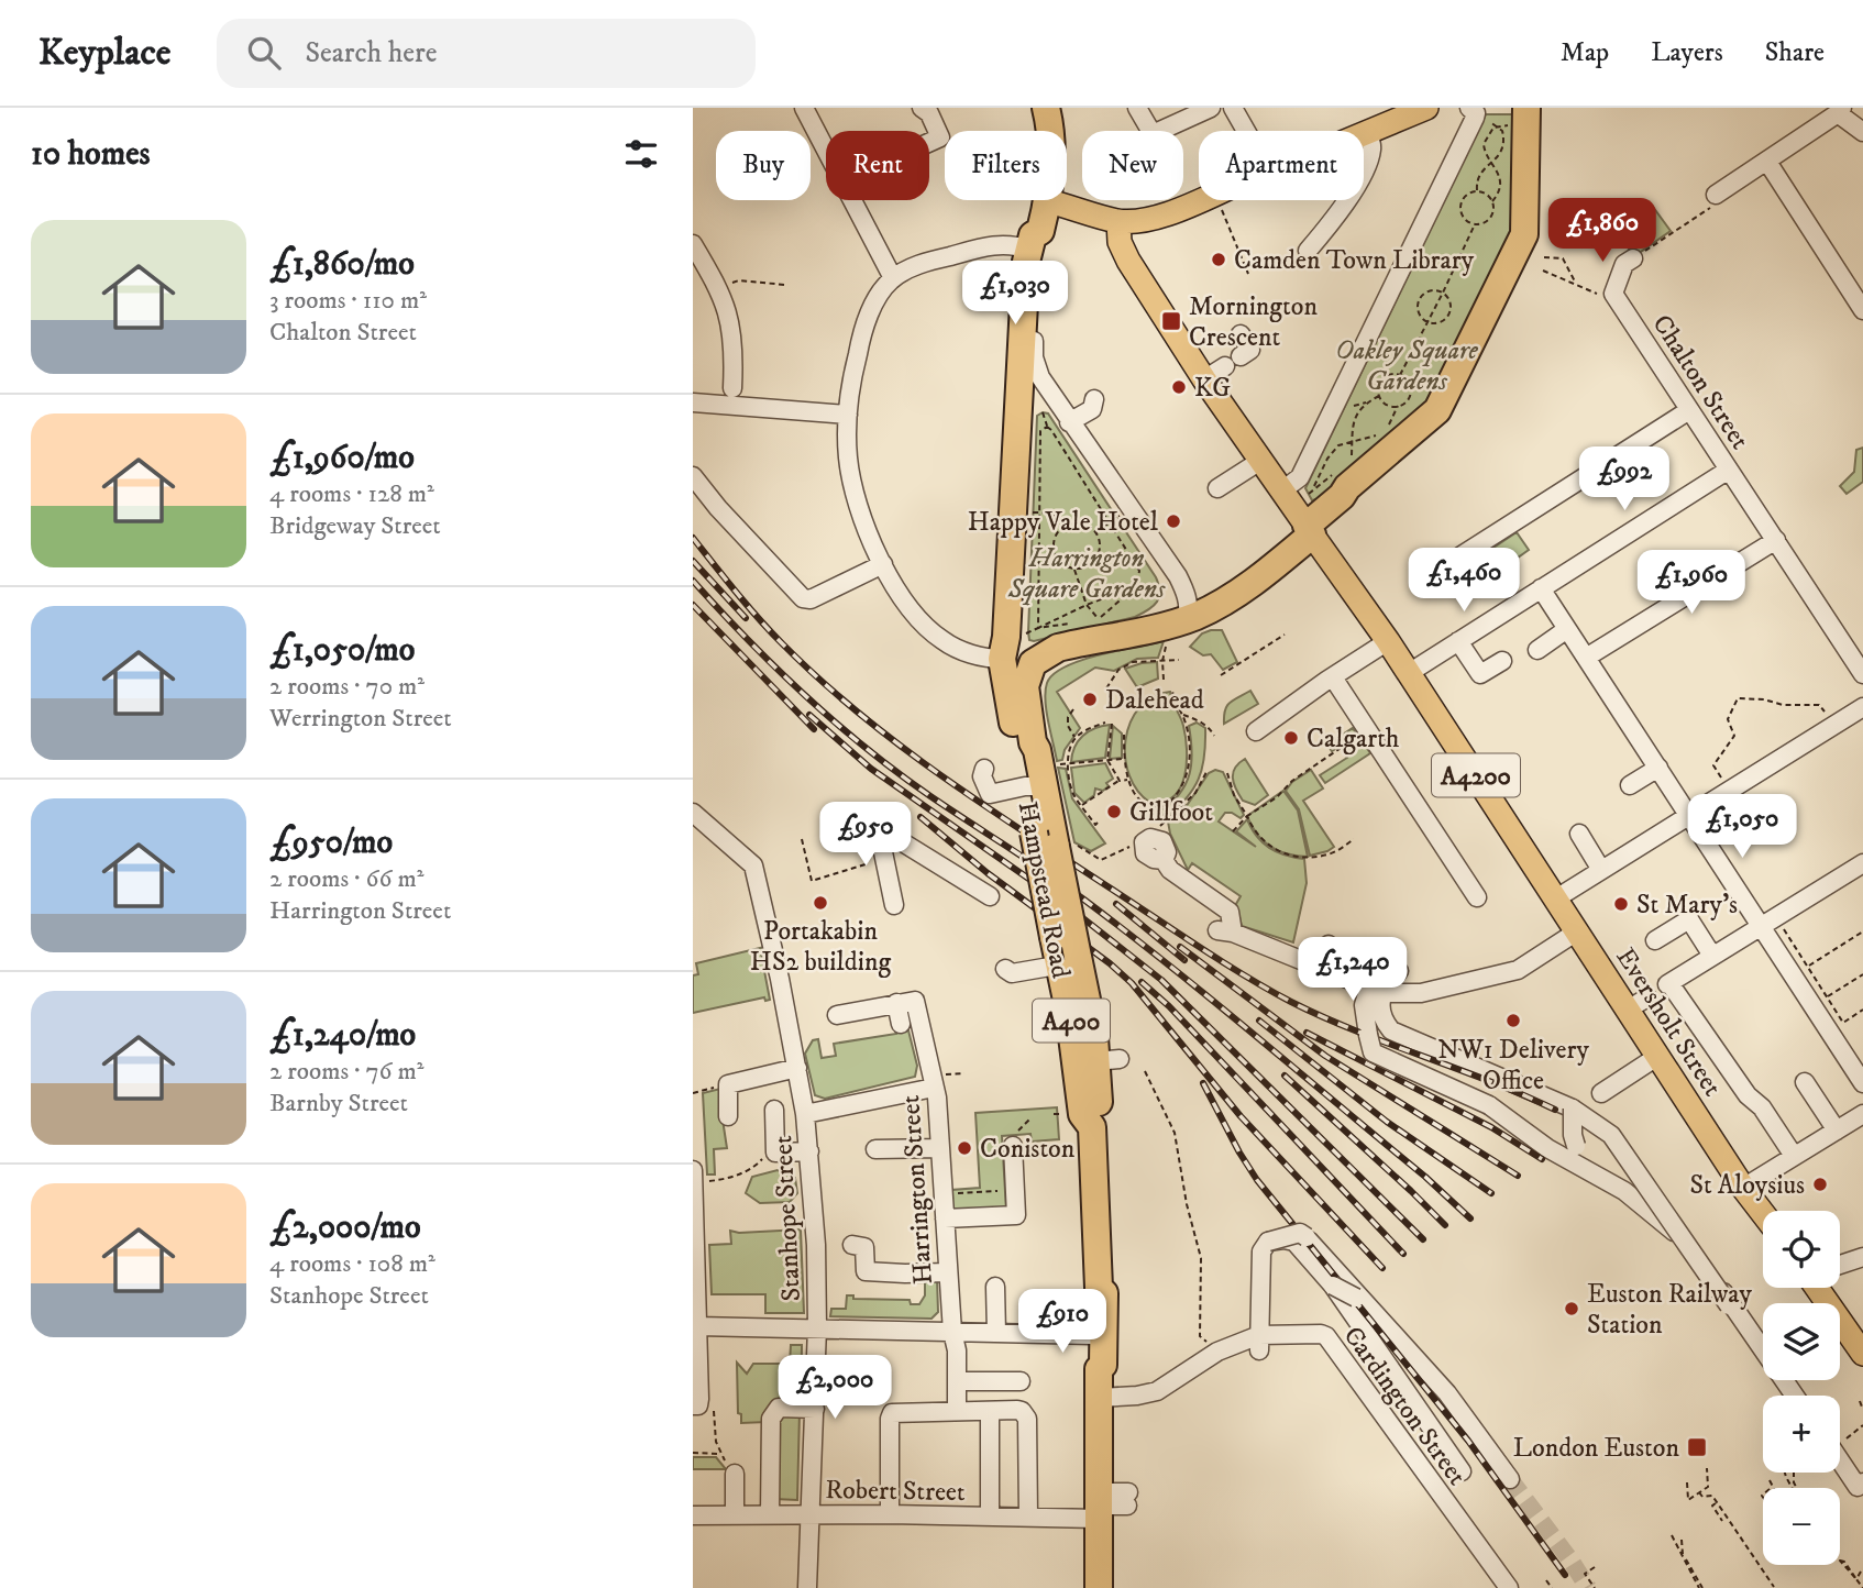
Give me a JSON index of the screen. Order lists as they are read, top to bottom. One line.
{"streets":{"highway":["Hampstead Road","A400"],"main road":["A4200","Eversholt Street"],"street":["Chalton Street","Harrington Street","Stanhope Street","Cardington Street","Robert Street"]},"crossings":[["A4200","Eversholt Street"],["Hampstead Road","A400"],["Hampstead Road","Cardington Street"],["Hampstead Road","Robert Street"],["Stanhope Street","Robert Street"]],"parks":["Oakley Square Gardens","Harrington Square Gardens"],"places":{"other":["Camden Town Library","KG","Happy Vale Hotel","Dalehead","Calgarth","Gillfoot","Portakabin HS2 building","St Mary's","NW1 Delivery Office","Coniston","St Aloysius","Euston Railway Station"],"transit":["Mornington Crescent","London Euston"]},"page":{"header":"Keyplace","search":"Search here","nav":["Map","Layers","Share"],"heading":"10 homes","chip":["Buy","Rent","Filters","New","Apartment"],"price":["£1,860","£1,030","£992","£1,460","£1,960","£1,050","£950","£1,240","£910","£2,000"],"list":[{"name":"£1,860/mo","note":"3 rooms · 110 m² · Chalton Street"},{"name":"£1,960/mo","note":"4 rooms · 128 m² · Bridgeway Street"},{"name":"£1,050/mo","note":"2 rooms · 70 m² · Werrington Street"},{"name":"£950/mo","note":"2 rooms · 66 m² · Harrington Street"},{"name":"£1,240/mo","note":"2 rooms · 76 m² · Barnby Street"},{"name":"£2,000/mo","note":"4 rooms · 108 m² · Stanhope Street"}],"map_buttons":["+","−"]}}
